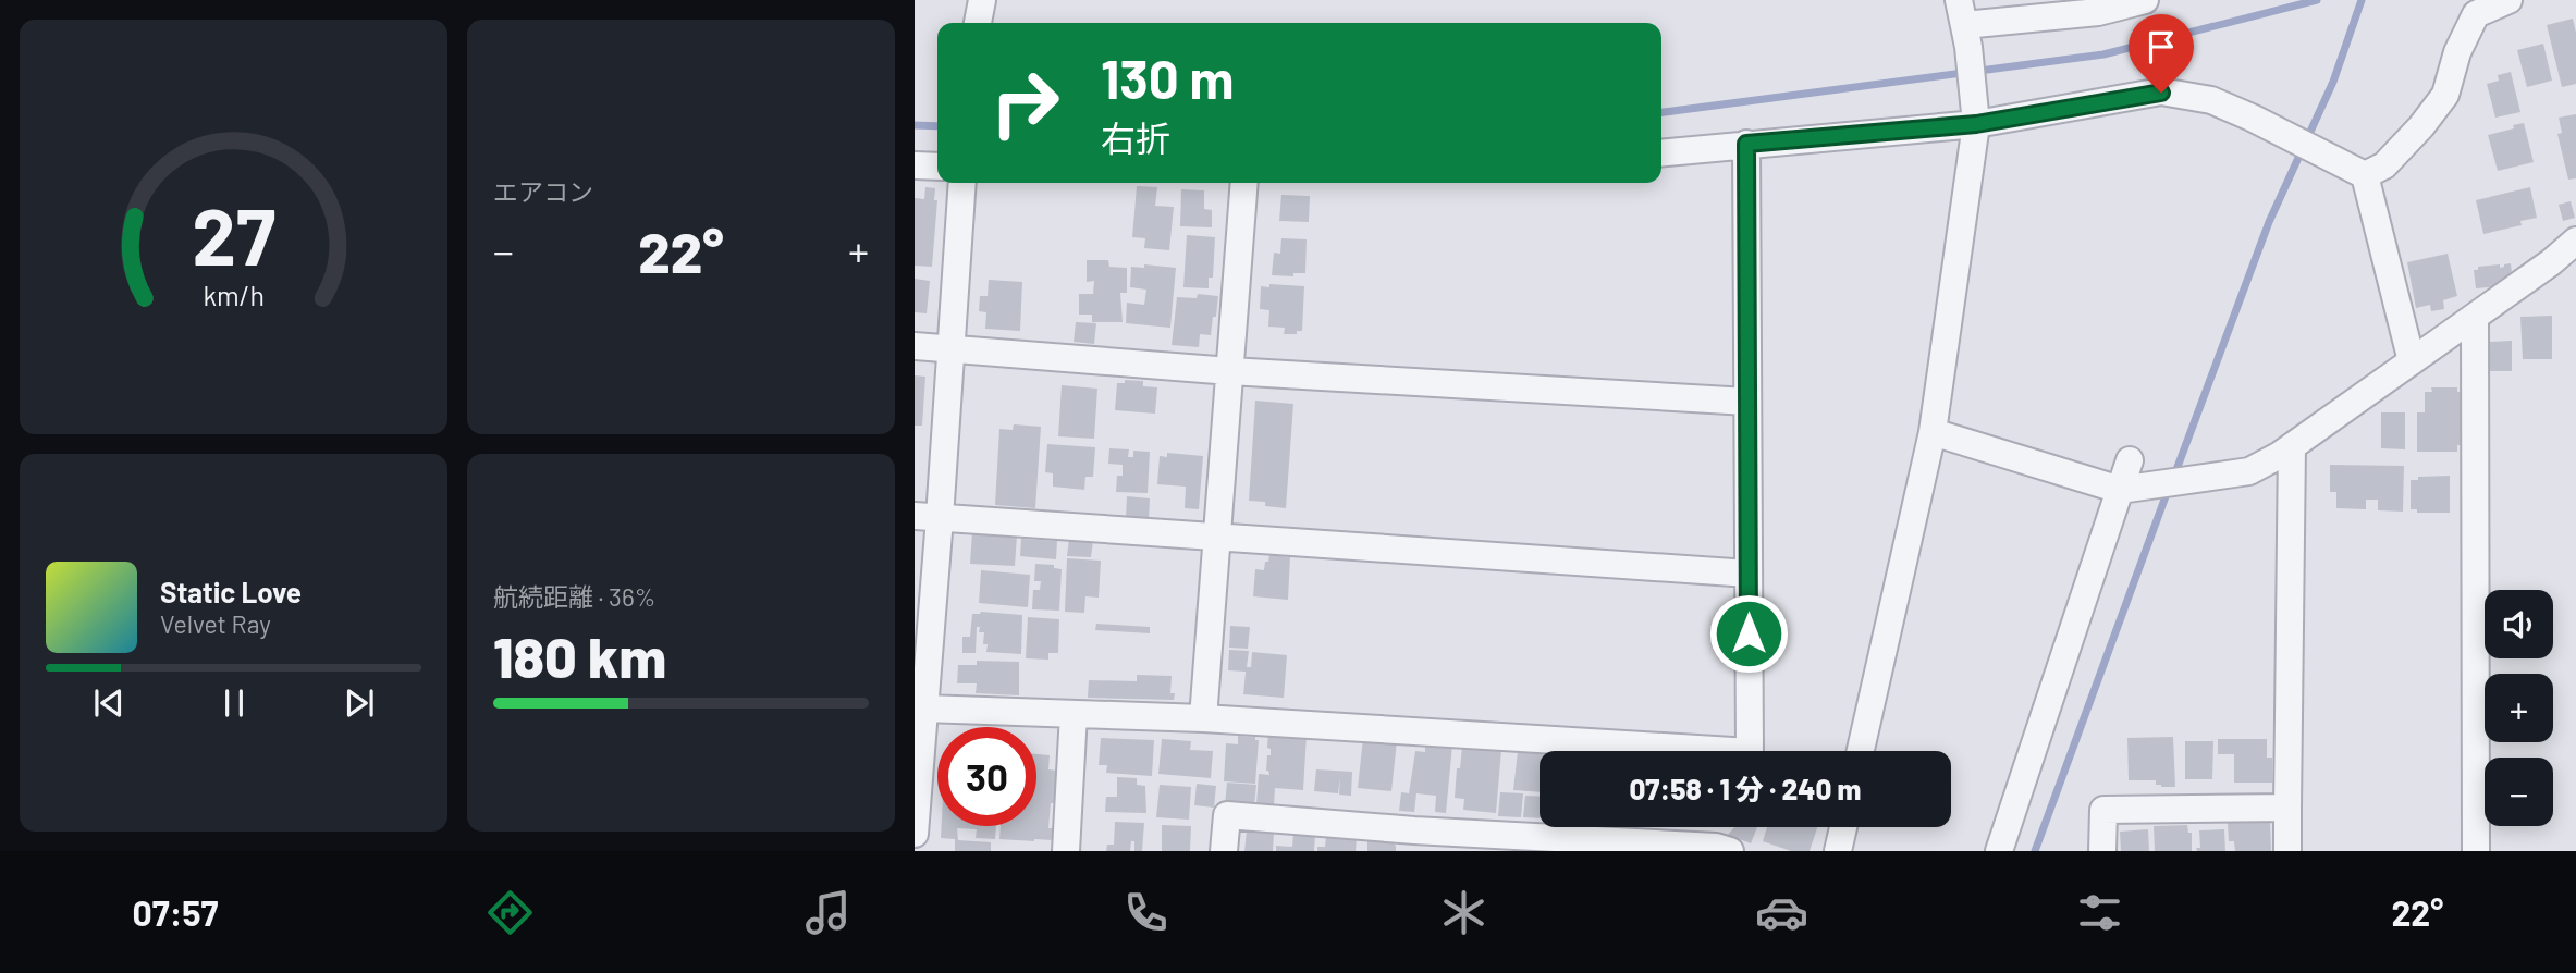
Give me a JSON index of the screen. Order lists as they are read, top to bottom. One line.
{"page":{"tile":["エアコン",["航続距離 · 36%","180 km"]],"turn":["130 m","右折"],"heat":["−","22°","+"],"song":["Static Love","Velvet Ray"],"map_buttons":["+","−"],"limit":"30","trip":"07:58 · 1 分 · 240 m","tabs":["07:57","22°"],"gauge":["27","km/h"]}}
